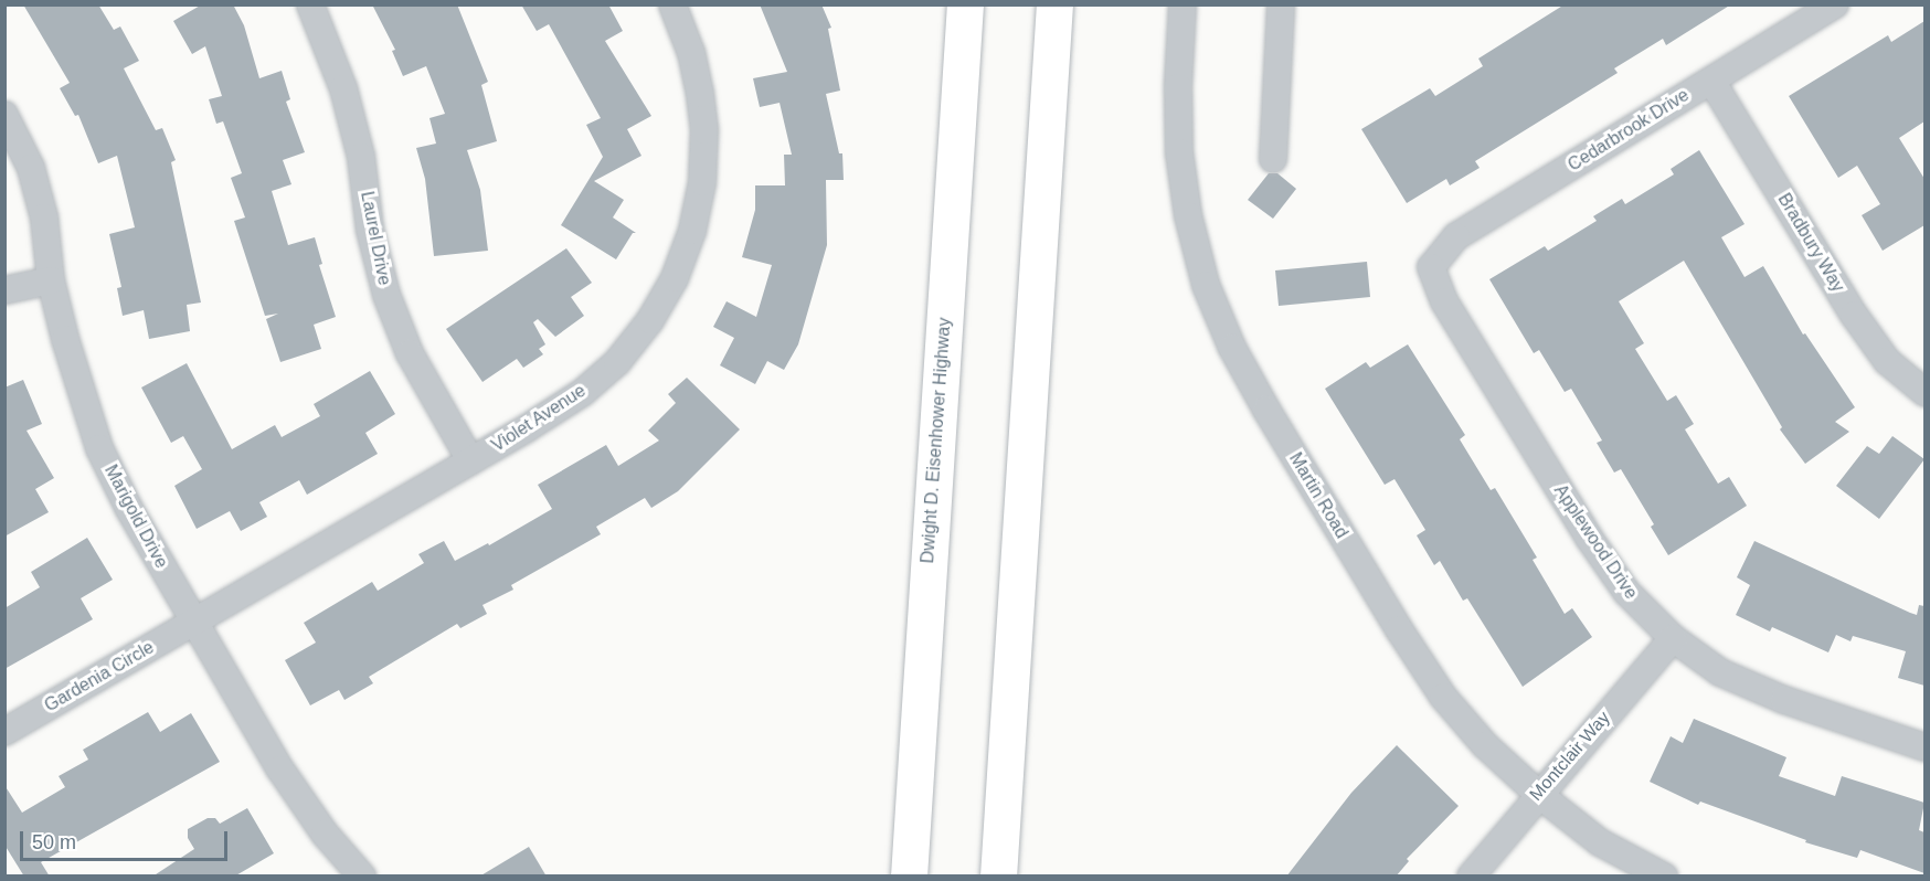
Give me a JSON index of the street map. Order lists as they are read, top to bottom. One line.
{"streets":{"highway":["Dwight D. Eisenhower Highway"],"street":["Cedarbrook Drive","Laurel Drive","Bradbury Way","Violet Avenue","Martin Road","Marigold Drive","Applewood Drive","Gardenia Circle","Montclair Way"]},"crossings":[["Cedarbrook Drive","Bradbury Way"],["Cedarbrook Drive","Applewood Drive"],["Laurel Drive","Violet Avenue"],["Violet Avenue","Marigold Drive"],["Violet Avenue","Gardenia Circle"],["Martin Road","Montclair Way"],["Marigold Drive","Gardenia Circle"],["Applewood Drive","Montclair Way"]],"scale_bar":"50 m"}
